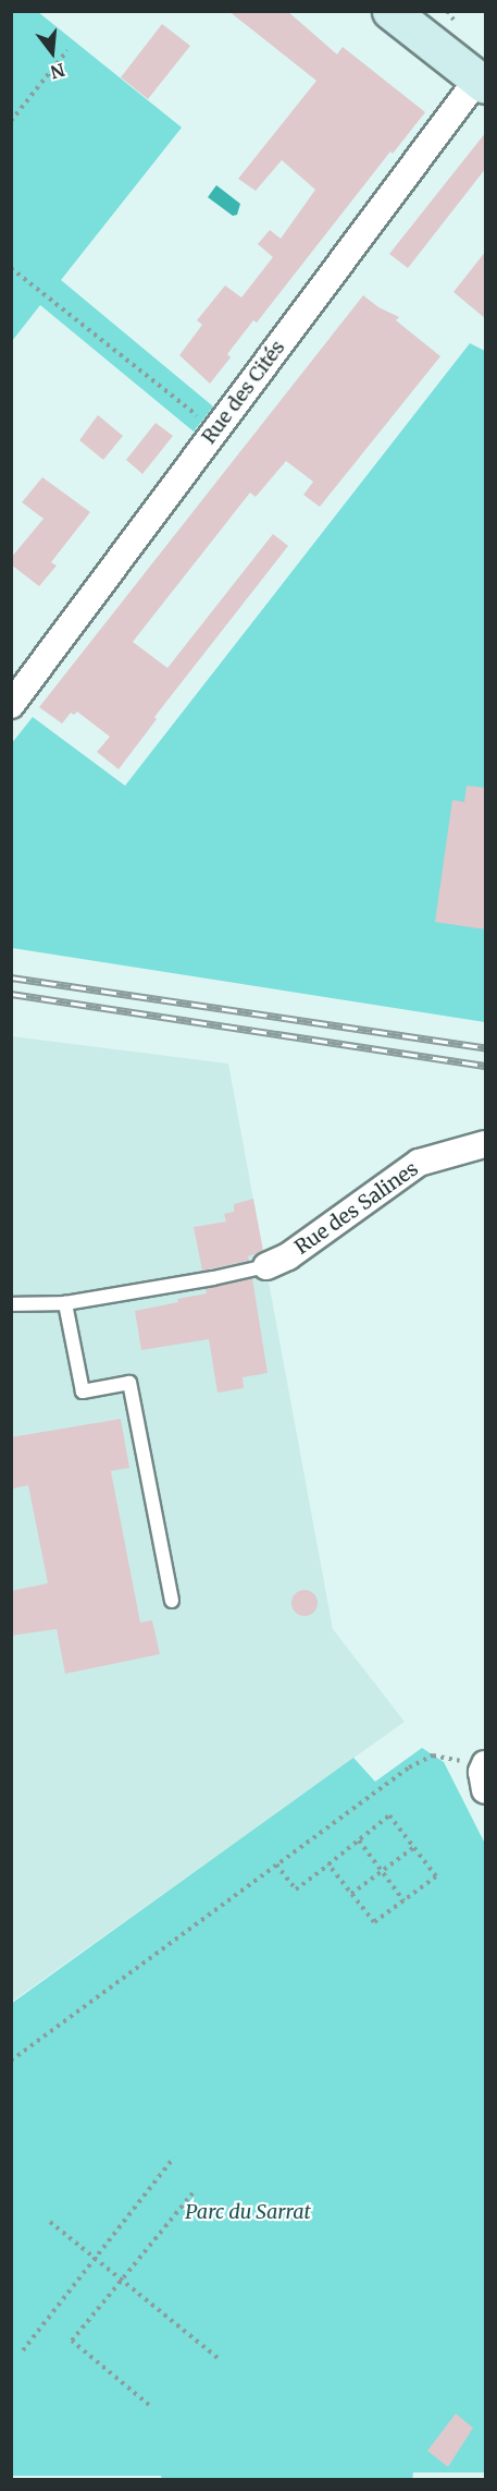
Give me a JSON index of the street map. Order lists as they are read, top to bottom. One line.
{"streets":{"street":["Rue des Cités","Rue des Salines"]},"parks":["Parc du Sarrat"],"north":"bottom"}
